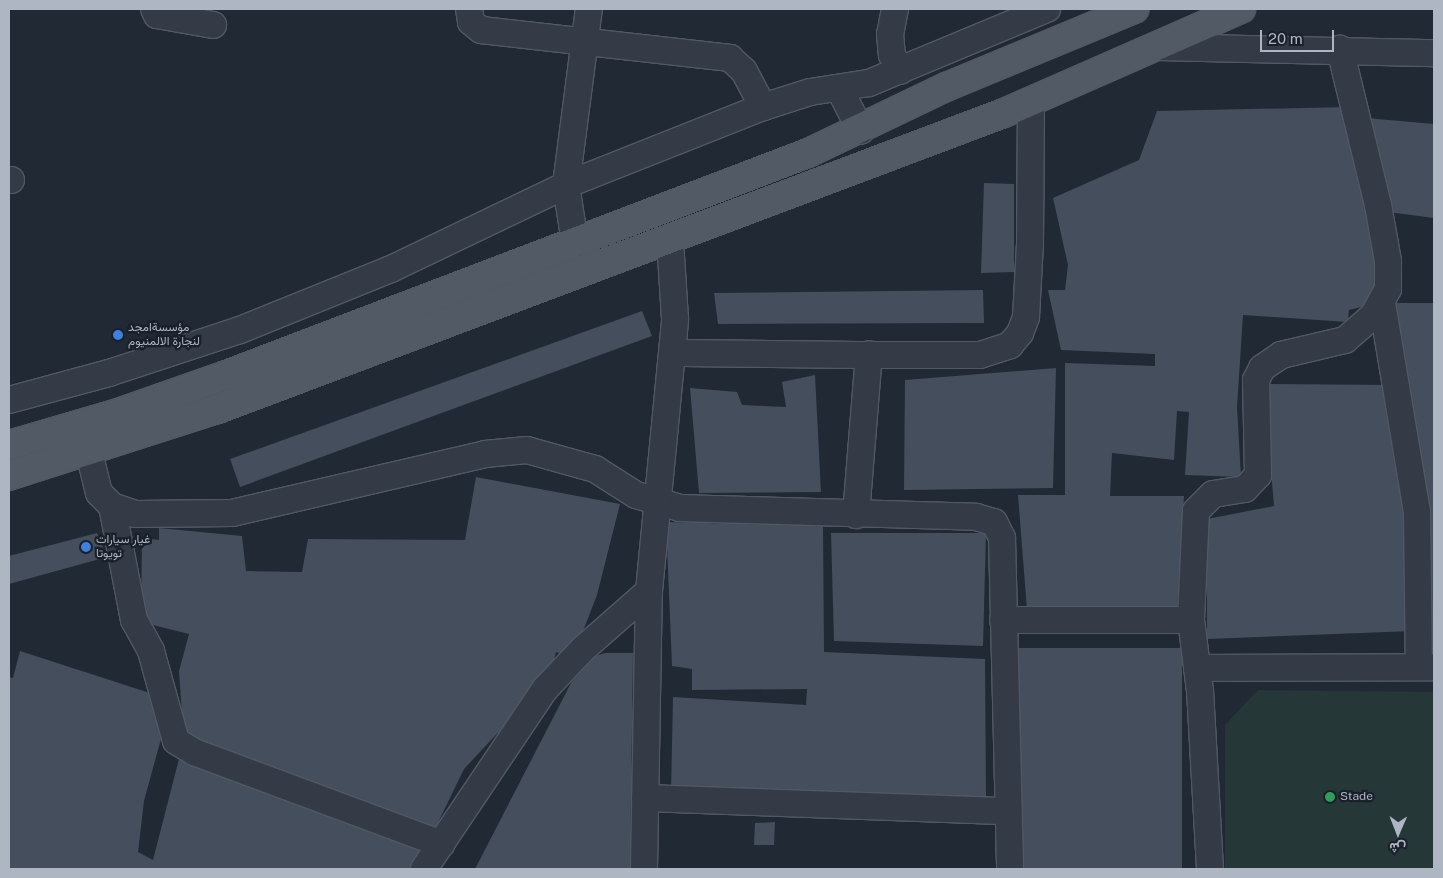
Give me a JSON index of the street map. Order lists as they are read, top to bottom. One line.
{"places":["مؤسسةامجد لنجارة الالمنيوم","غيار سيارات تويوتا","Stade"],"scale_bar":"20 m","north":"bottom"}
